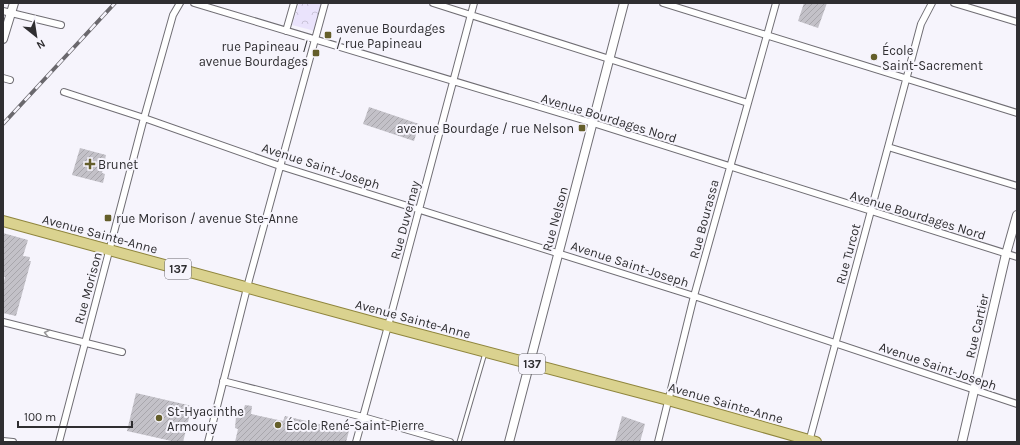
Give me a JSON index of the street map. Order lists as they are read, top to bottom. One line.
{"streets":{"main road":["Avenue Sainte-Anne","137"],"street":["Avenue Bourdages Nord","Avenue Saint-Joseph","Rue Nelson","Rue Bourassa","Rue Duvernay","Rue Turcot","Rue Morison","Rue Cartier"]},"crossings":[["Avenue Bourdages Nord","Rue Nelson"],["Avenue Bourdages Nord","Rue Bourassa"],["Avenue Bourdages Nord","Rue Duvernay"],["Avenue Bourdages Nord","Rue Turcot"],["Avenue Bourdages Nord","Rue Cartier"],["Avenue Saint-Joseph","Rue Nelson"],["Avenue Saint-Joseph","Rue Bourassa"],["Avenue Saint-Joseph","Rue Duvernay"],["Avenue Saint-Joseph","Rue Turcot"],["Avenue Saint-Joseph","Rue Morison"],["Avenue Saint-Joseph","Rue Cartier"],["Rue Nelson","Avenue Sainte-Anne"],["Rue Bourassa","Avenue Sainte-Anne"],["Rue Duvernay","Avenue Sainte-Anne"],["Avenue Sainte-Anne","Rue Turcot"],["Avenue Sainte-Anne","Rue Morison"]],"places":{"transit":["avenue Bourdages / rue Papineau","rue Papineau / avenue Bourdages","avenue Bourdage / rue Nelson","rue Morison / avenue Ste-Anne"],"other":["École Saint-Sacrement","St-Hyacinthe Armoury","École René-Saint-Pierre"],"health":["Brunet"]},"scale_bar":"100 m","north":"bottom right"}
